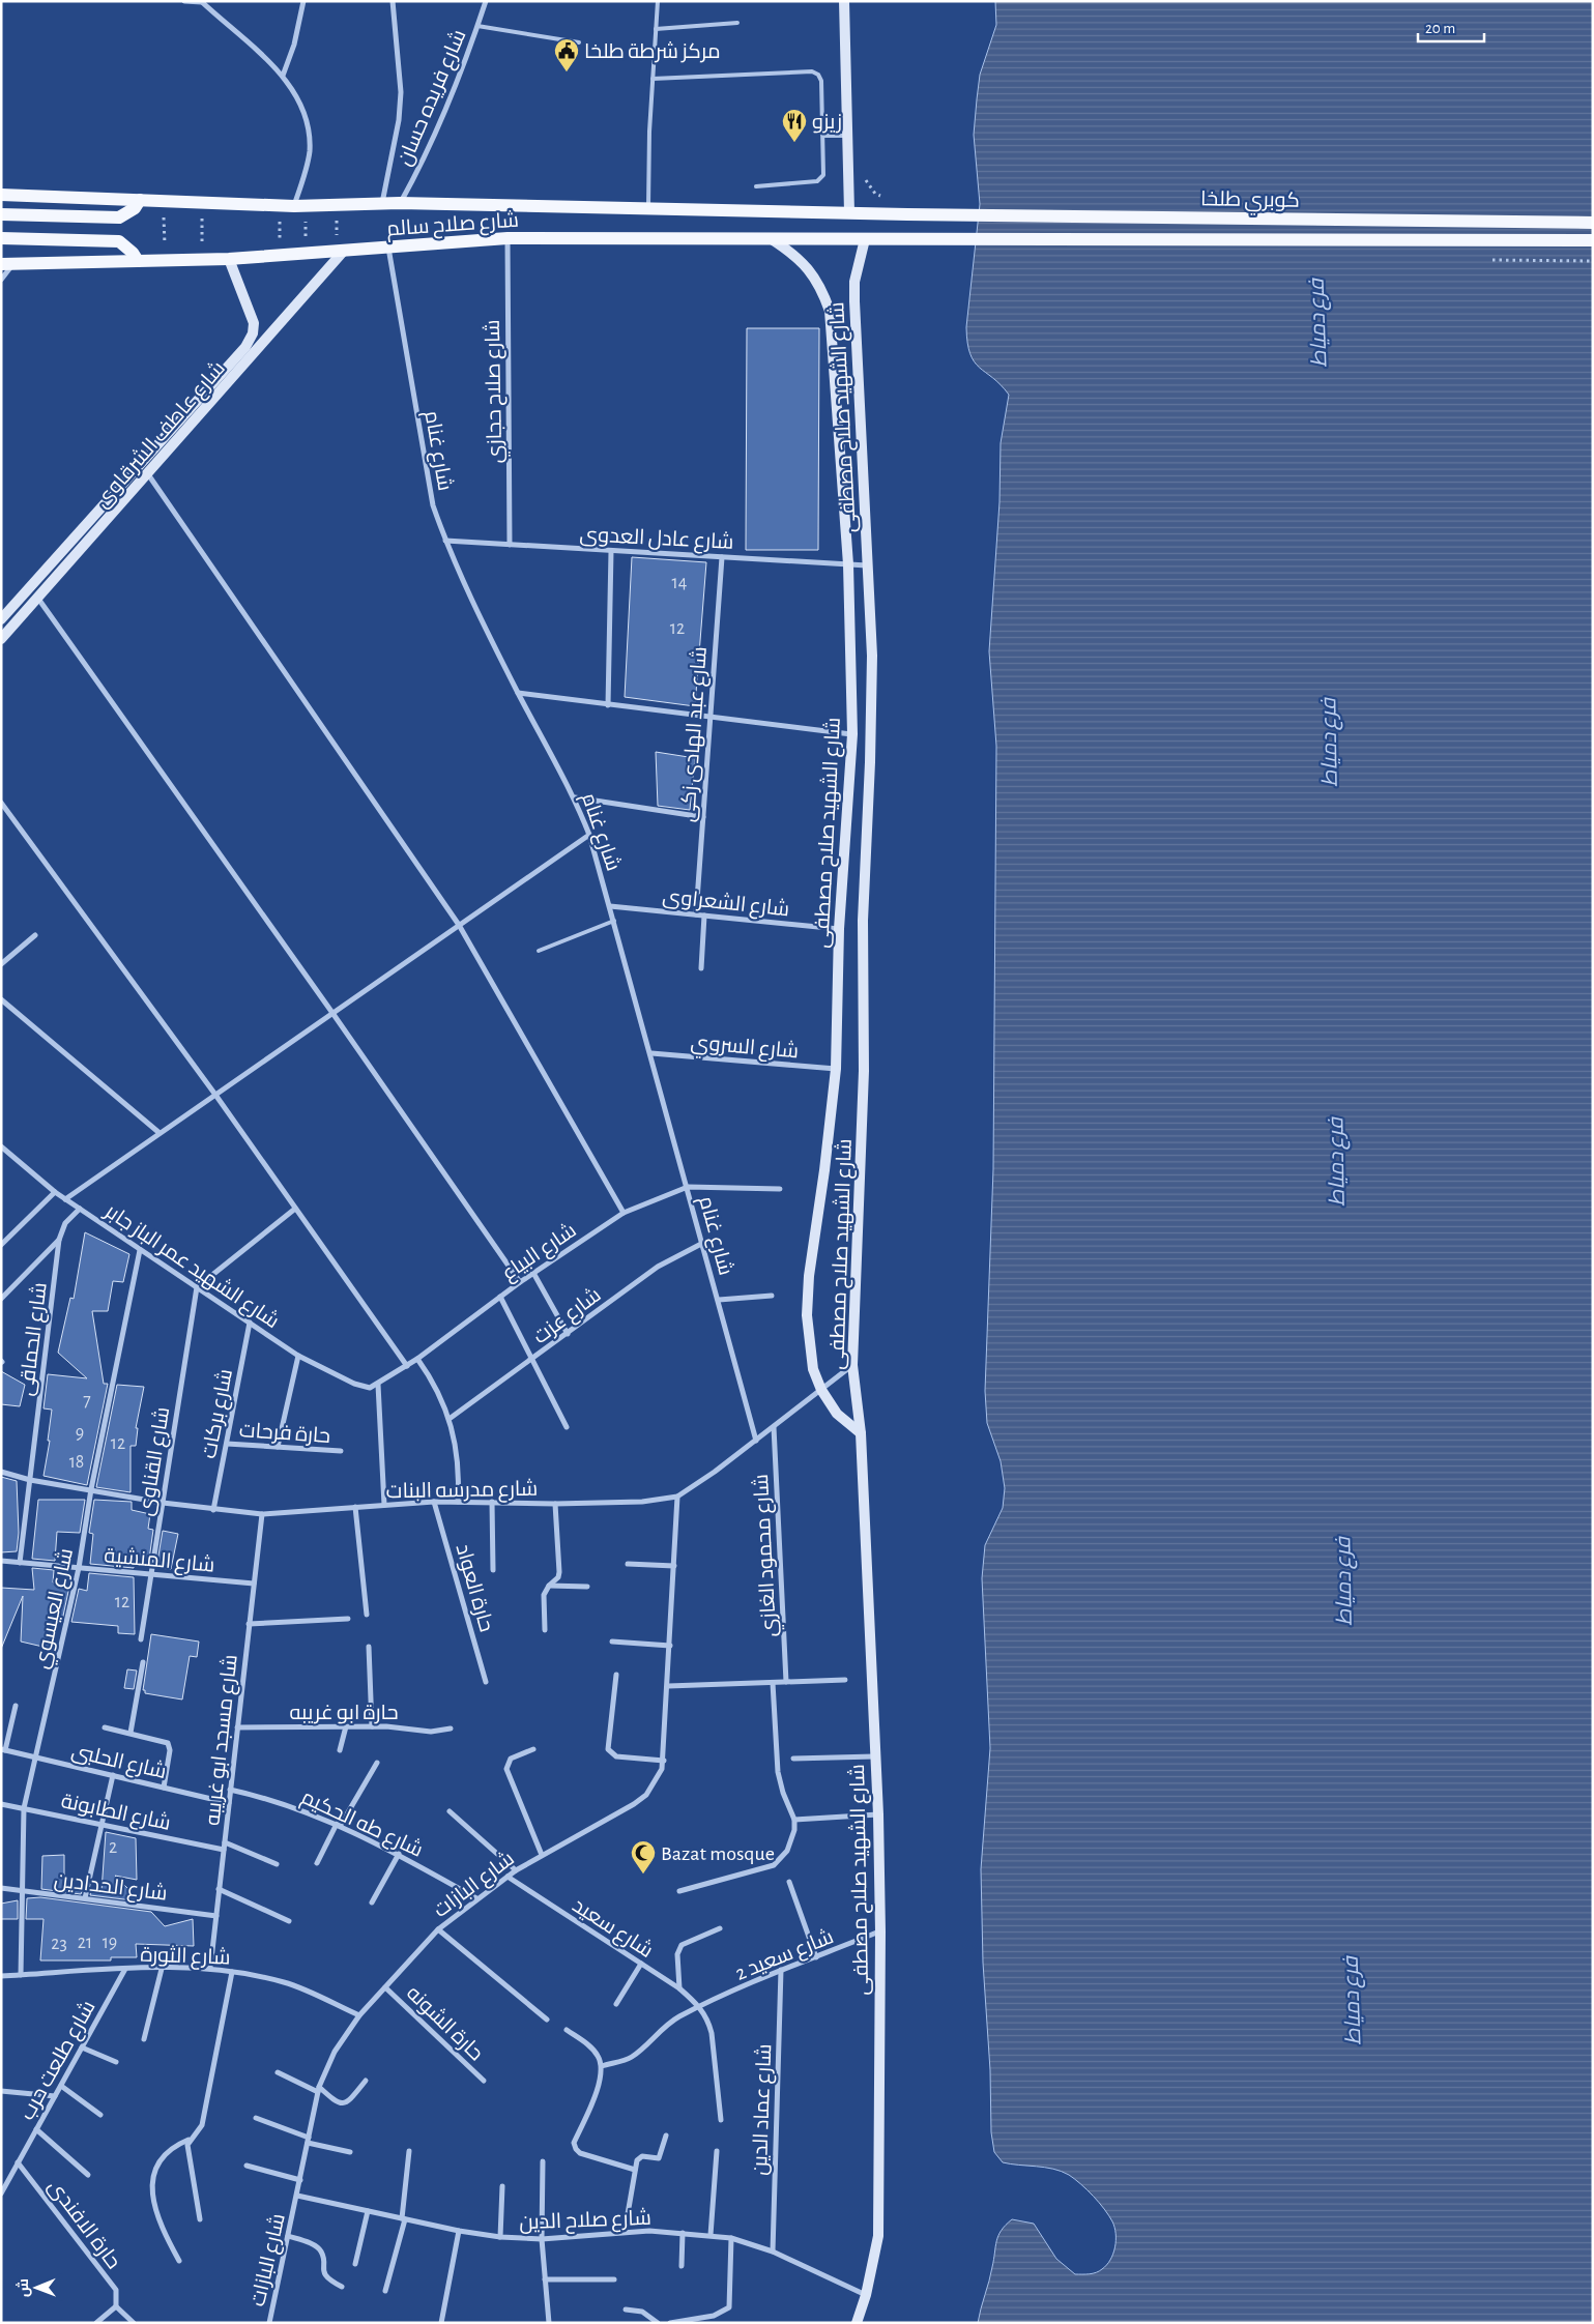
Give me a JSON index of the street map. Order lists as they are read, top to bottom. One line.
{"streets":{"main road":["كوبري طلخا","شارع صلاح سالم","شارع الشهيد صلاح مصطفى","شارع عاطف الشرقاوى"],"street":["شارع فريده حسان","شارع صلاح حجازي","شارع غنام","شارع عادل العدوى","شارع عبد الهادى زكى","شارع الشعراوى","شارع السروي","شارع البياع","شارع الشهيد عمر الباز جابر","شارع عزت","شارع الحماقى","شارع بركات","حارة فرحات","شارع القناوى","شارع مدرسه البنات","شارع محمود الغازي","شارع المنشية","حارة العواد","شارع العيسوي","حارة ابو غريبه","شارع مسجد ابو غريبه","شارع الحلبى","شارع الطابونة","شارع طه الحكيم","شارع البازات","شارع الحدادين","شارع سعيد","شارع سعيد 2","شارع الثورة","حارة الشونه","شارع طلعت حرب","شارع عماد الدين","شارع صلاح الدين","حارة الافندى"]},"crossings":[["شارع فريده حسان","شارع صلاح سالم"],["كوبري طلخا","شارع صلاح سالم"],["شارع صلاح سالم","شارع صلاح حجازي"],["شارع صلاح سالم","شارع الشهيد صلاح مصطفى"],["شارع صلاح سالم","شارع عاطف الشرقاوى"],["شارع صلاح سالم","شارع غنام"],["شارع صلاح حجازي","شارع عادل العدوى"],["شارع الشهيد صلاح مصطفى","شارع عادل العدوى"],["شارع الشهيد صلاح مصطفى","شارع الشعراوى"],["شارع الشهيد صلاح مصطفى","شارع السروي"],["شارع الشهيد صلاح مصطفى","شارع مدرسه البنات"],["شارع الشهيد صلاح مصطفى","شارع سعيد 2"],["شارع الشهيد صلاح مصطفى","شارع صلاح الدين"],["شارع غنام","شارع عادل العدوى"],["شارع غنام","شارع الشعراوى"],["شارع غنام","شارع السروي"],["شارع غنام","شارع البياع"],["شارع غنام","شارع عزت"],["شارع غنام","شارع مدرسه البنات"],["شارع عادل العدوى","شارع عبد الهادى زكى"],["شارع عبد الهادى زكى","شارع الشعراوى"],["شارع البياع","شارع الشهيد عمر الباز جابر"],["شارع الشهيد عمر الباز جابر","شارع الحماقى"],["شارع الشهيد عمر الباز جابر","شارع بركات"],["شارع الشهيد عمر الباز جابر","شارع القناوى"],["شارع الشهيد عمر الباز جابر","شارع العيسوي"],["شارع الحماقى","شارع مدرسه البنات"],["شارع الحماقى","شارع المنشية"],["شارع بركات","حارة فرحات"],["شارع بركات","شارع مدرسه البنات"],["شارع القناوى","شارع مدرسه البنات"],["شارع القناوى","شارع المنشية"],["شارع مدرسه البنات","شارع محمود الغازي"],["شارع مدرسه البنات","حارة العواد"],["شارع مدرسه البنات","شارع العيسوي"],["شارع مدرسه البنات","شارع مسجد ابو غريبه"],["شارع مدرسه البنات","شارع البازات"],["شارع المنشية","شارع العيسوي"],["شارع المنشية","شارع مسجد ابو غريبه"],["شارع العيسوي","شارع الحلبى"],["شارع العيسوي","شارع الطابونة"],["شارع العيسوي","شارع الحدادين"],["شارع العيسوي","شارع الثورة"],["حارة ابو غريبه","شارع مسجد ابو غريبه"],["شارع مسجد ابو غريبه","شارع الحلبى"],["شارع مسجد ابو غريبه","شارع الطابونة"],["شارع مسجد ابو غريبه","شارع طه الحكيم"],["شارع مسجد ابو غريبه","شارع الحدادين"],["شارع مسجد ابو غريبه","شارع الثورة"],["شارع طه الحكيم","شارع البازات"],["شارع البازات","شارع سعيد"],["شارع البازات","شارع الثورة"],["شارع البازات","حارة الشونه"],["شارع البازات","شارع صلاح الدين"],["شارع سعيد","شارع سعيد 2"],["شارع سعيد 2","شارع عماد الدين"],["شارع الثورة","شارع طلعت حرب"],["شارع طلعت حرب","حارة الافندى"],["شارع عماد الدين","شارع صلاح الدين"]],"water":["فرع دمياط"],"places":{"public building":["مركز شرطة طلخا"],"restaurant":["زيزو"],"mosque":["Bazat mosque"]},"house_numbers":["14","12","7","9","12","18","12","2","21","19","23"],"scale_bar":"20 m","north":"left"}
